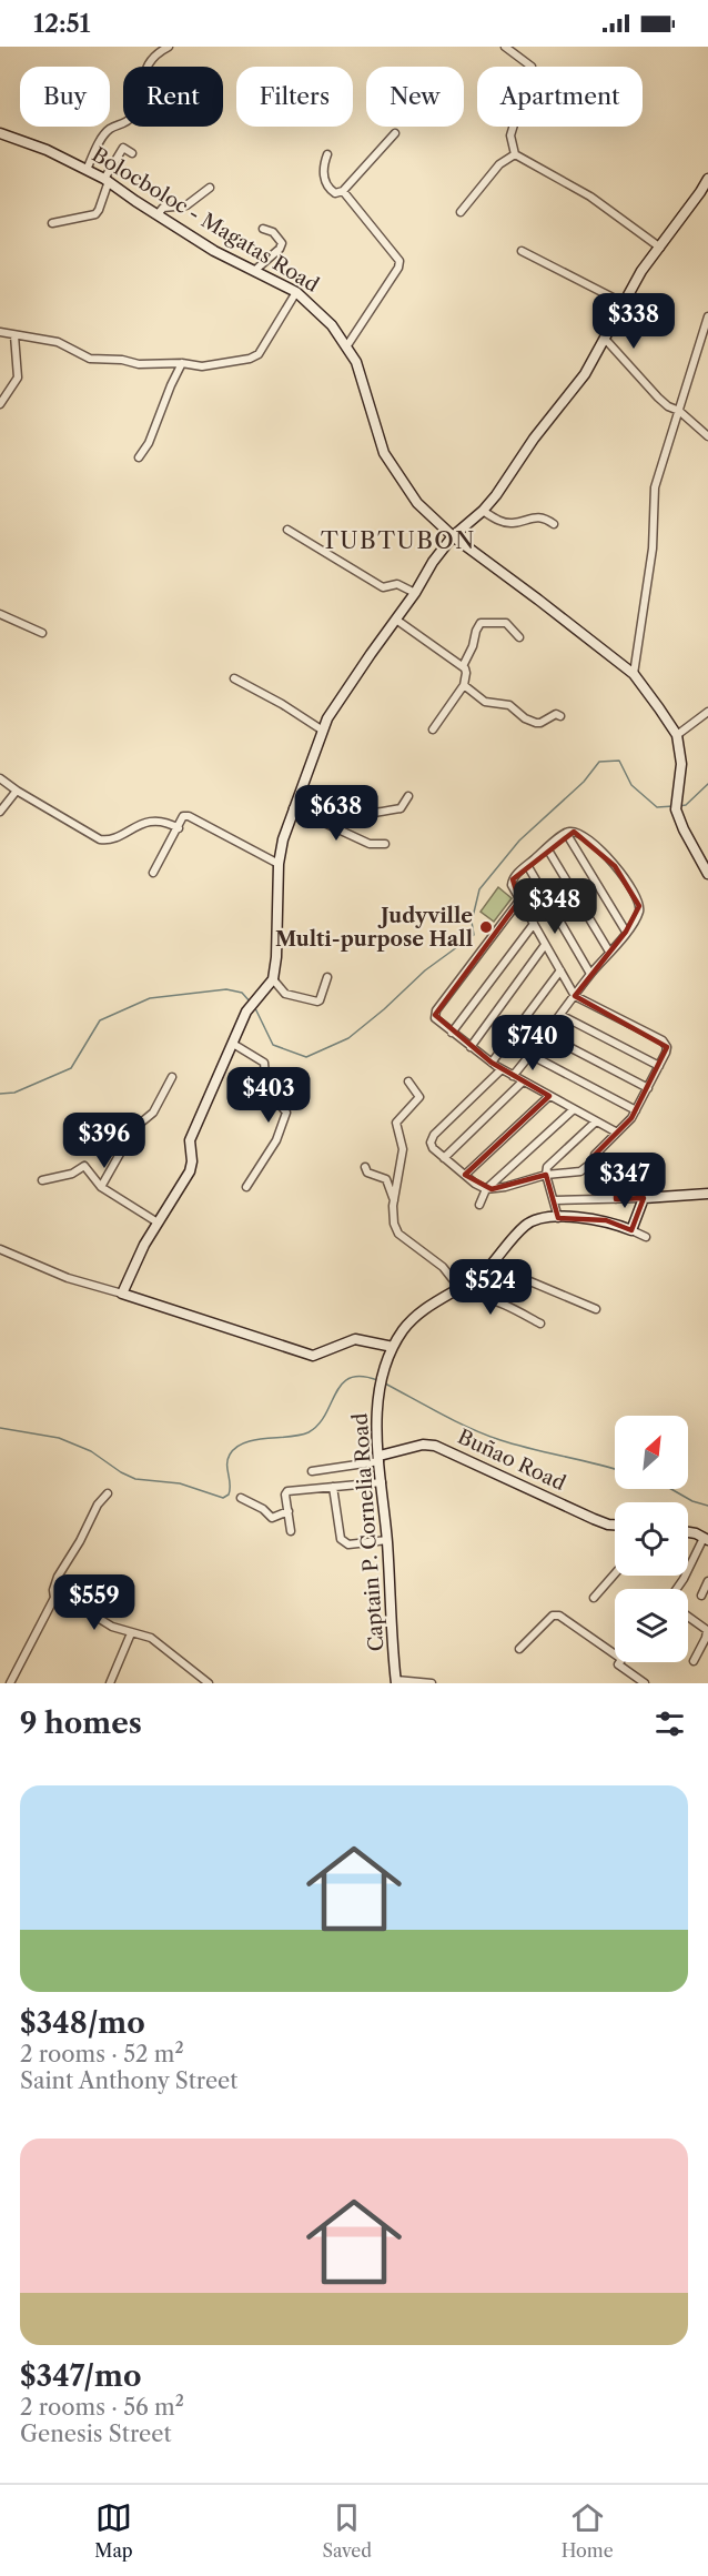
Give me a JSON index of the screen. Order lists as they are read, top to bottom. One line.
{"streets":{"street":["Bolocboloc - Magatas Road","Buñao Road","Captain P. Cornelia Road"]},"crossings":[["Buñao Road","Captain P. Cornelia Road"]],"districts":["TUBTUBON"],"places":["Judyville Multi-purpose Hall"],"north":"top right","page":{"status":"12:51","chip":["Buy","Rent","Filters","New","Apartment"],"price":["$338","$638","$348","$740","$403","$396","$347","$524","$559"],"heading":"9 homes","list":[{"name":"$348/mo","note":"2 rooms · 52 m² · Saint Anthony Street"},{"name":"$347/mo","note":"2 rooms · 56 m² · Genesis Street"}],"tabs":["Map","Saved","Home"]}}
